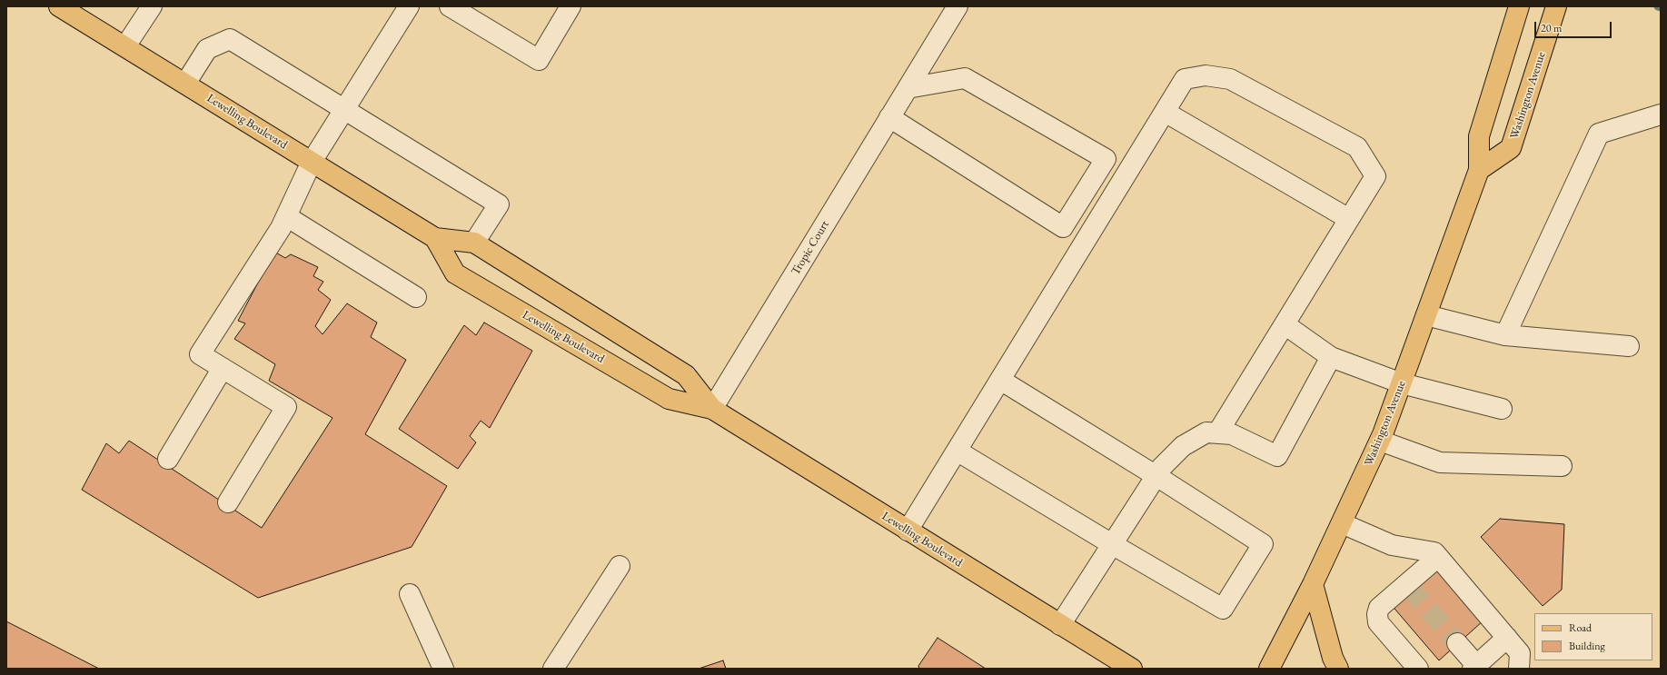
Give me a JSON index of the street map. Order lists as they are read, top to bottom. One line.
{"streets":{"main road":["Washington Avenue","Lewelling Boulevard"],"street":["Tropic Court"]},"crossings":[["Lewelling Boulevard","Tropic Court"]],"legend":["Road","Building"],"scale_bar":"20 m"}
